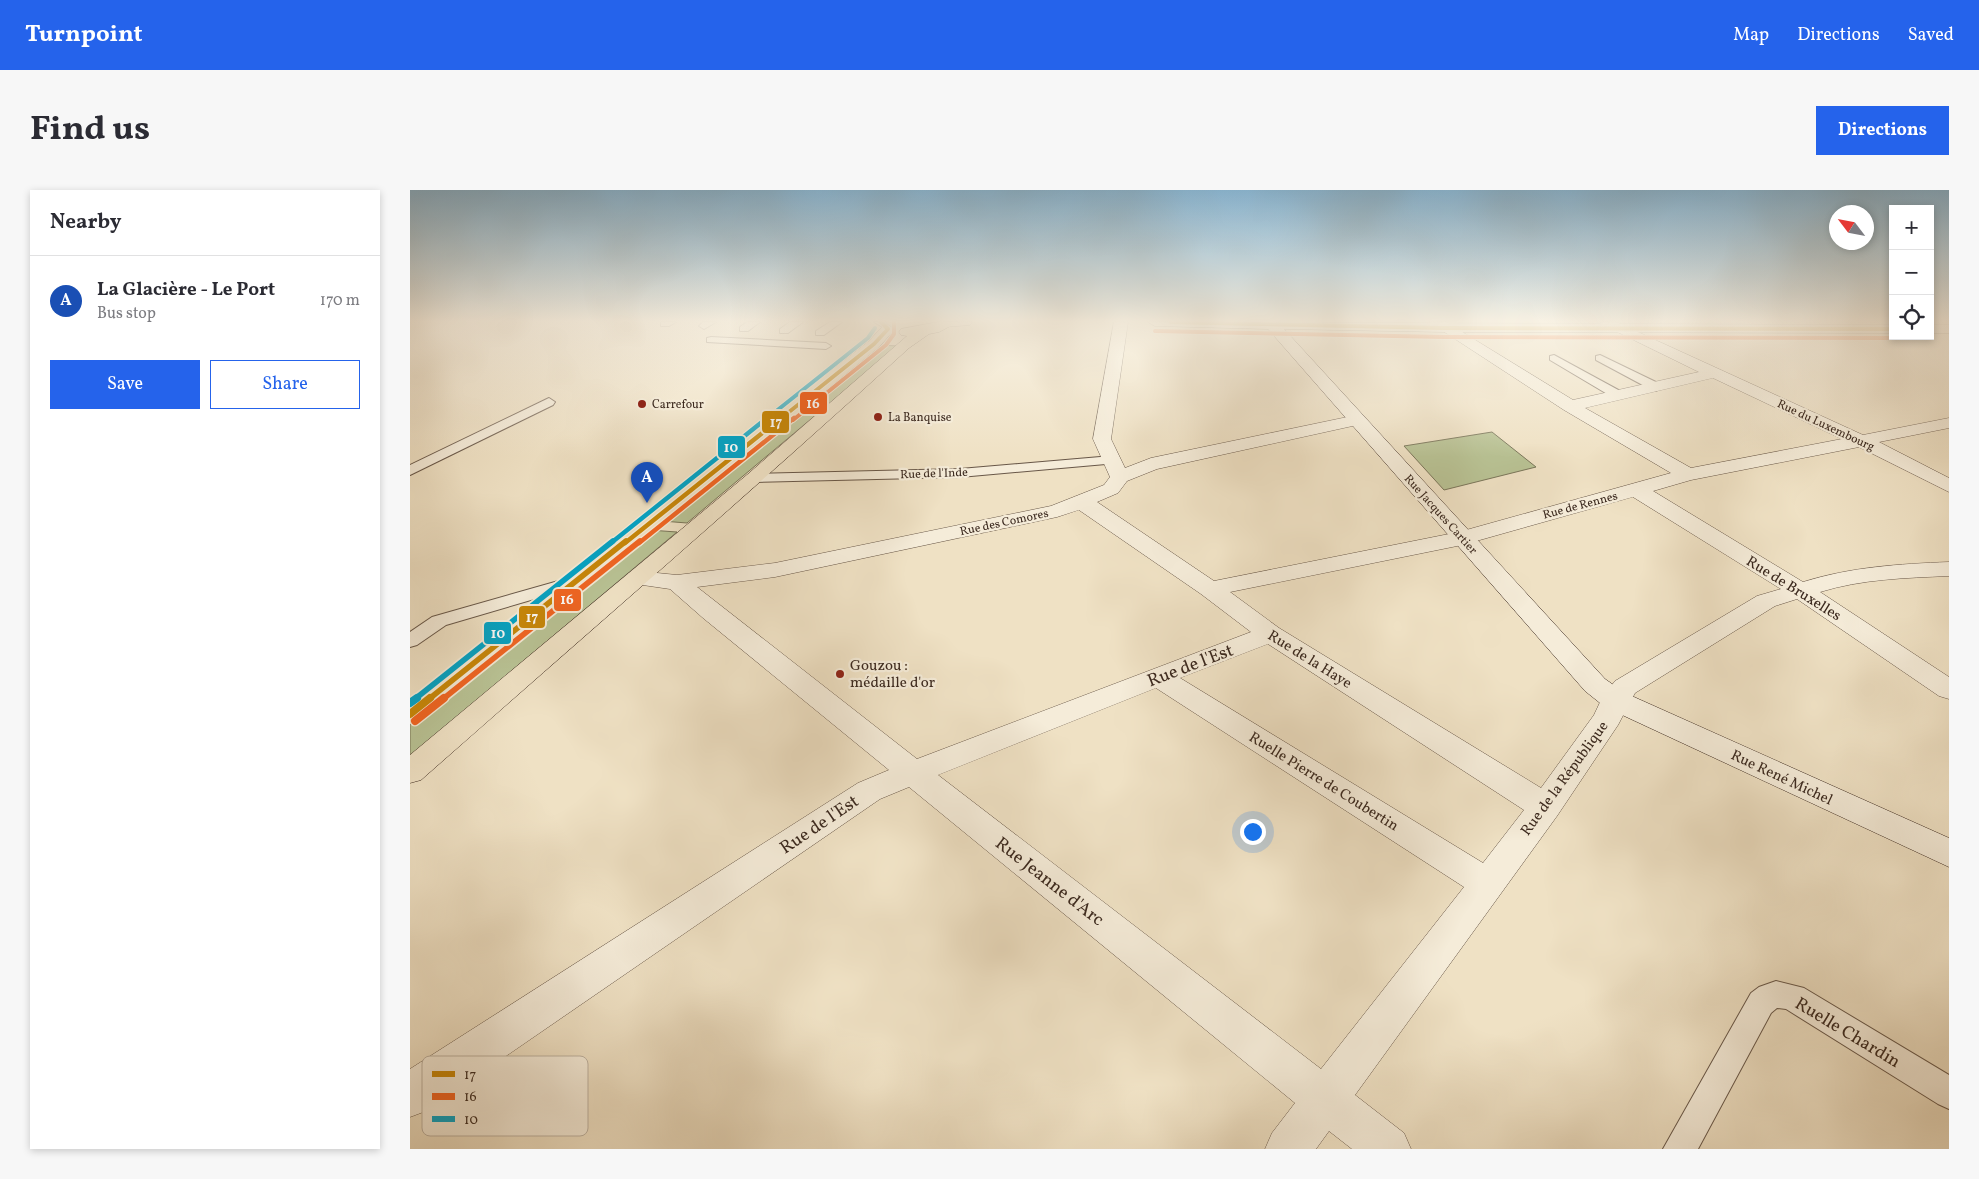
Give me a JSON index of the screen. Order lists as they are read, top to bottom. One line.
{"streets":{"street":["Rue du Luxembourg","Rue de Rennes","Rue Jacques Cartier","Rue des Comores","Rue de Bruxelles","Rue de la Haye","Rue de l'Est","Rue René Michel","Rue de la République","Ruelle Pierre de Coubertin","Rue Jeanne d'Arc"],"lane":["Rue de l'Inde","Ruelle Chardin"]},"crossings":[["Rue du Luxembourg","Rue de Rennes"],["Rue de l'Inde","Rue des Comores"],["Rue de Rennes","Rue Jacques Cartier"],["Rue de Rennes","Rue de Bruxelles"],["Rue de Rennes","Rue de la Haye"],["Rue Jacques Cartier","Rue des Comores"],["Rue Jacques Cartier","Rue René Michel"],["Rue Jacques Cartier","Rue de la République"],["Rue des Comores","Rue de la Haye"],["Rue des Comores","Rue Jeanne d'Arc"],["Rue de Bruxelles","Rue de la République"],["Rue de la Haye","Rue de l'Est"],["Rue de la Haye","Rue de la République"],["Rue de l'Est","Ruelle Pierre de Coubertin"],["Rue de l'Est","Rue Jeanne d'Arc"],["Rue René Michel","Rue de la République"],["Rue de la République","Ruelle Pierre de Coubertin"],["Rue de la République","Rue Jeanne d'Arc"]],"places":["Carrefour","La Banquise","Gouzou : médaille d'or"],"lines":["transit line 17","transit line 16","transit line 10"],"legend":["17","16","10"],"north":"top left","page":{"header":"Turnpoint","nav":["Map","Directions","Saved"],"title":"Find us","buttons":["Directions",["Save","Share"]],"heading":"Nearby","map_buttons":["+","−"],"list":[{"mark":"A","name":"La Glacière - Le Port","note":"Bus stop","value":"170 m"}],"pins":"A"}}
